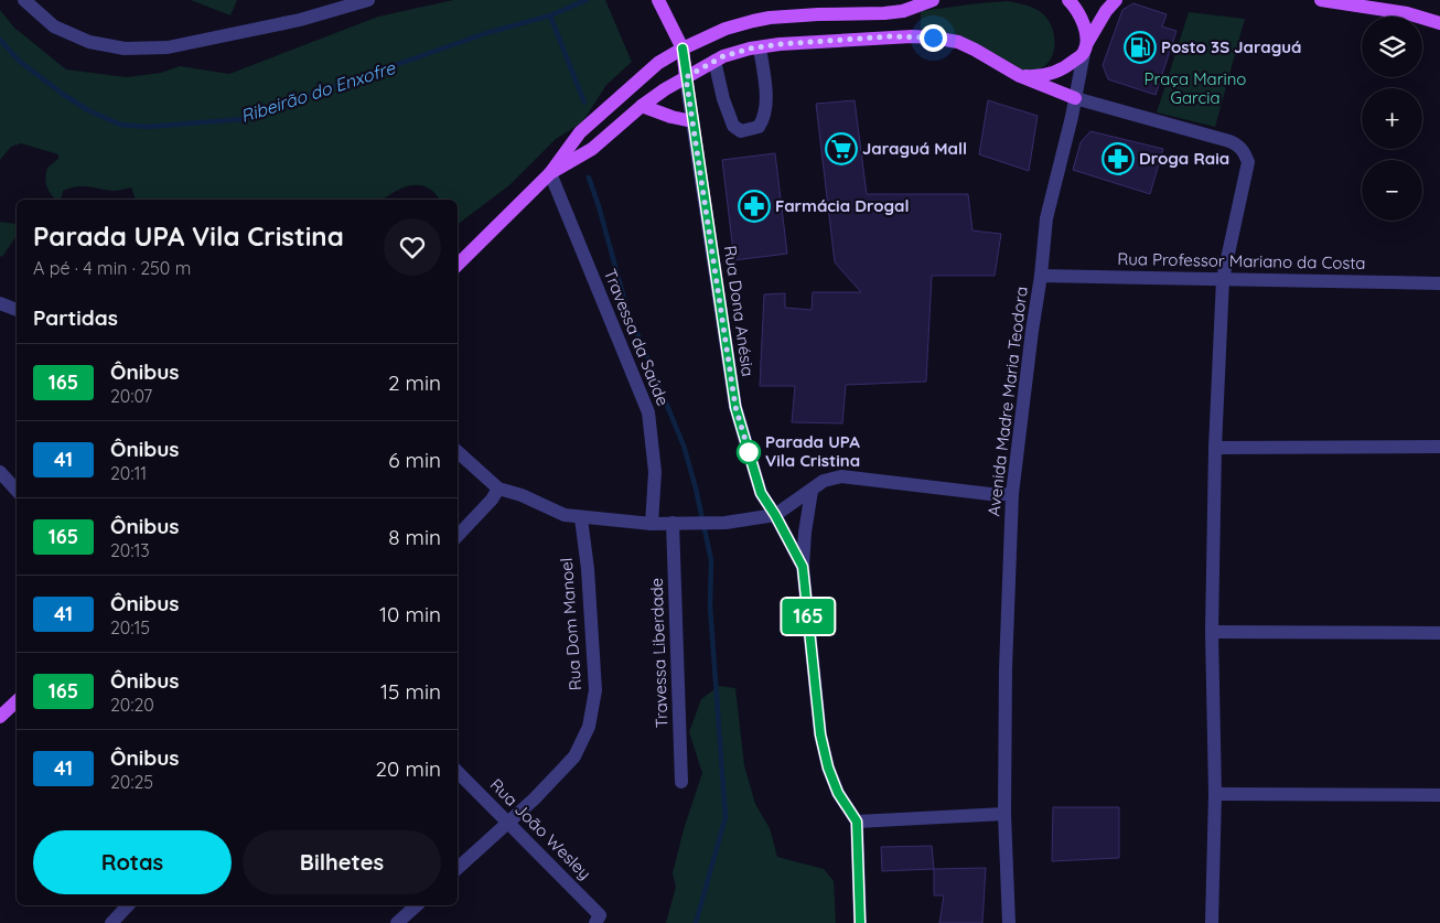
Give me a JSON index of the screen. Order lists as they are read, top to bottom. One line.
{"streets":{"main road":["Rua Dona Anésia"],"street":["Rua Professor Mariano da Costa","Travessa da Saúde","Avenida Madre Maria Teodora","Rua Dom Manoel","Travessa Liberdade","Rua João Wesley"]},"crossings":[["Rua Professor Mariano da Costa","Avenida Madre Maria Teodora"],["Rua Dom Manoel","Rua João Wesley"]],"water":["Ribeirão do Enxofre"],"parks":["Praça Marino Garcia"],"places":{"fuel station":["Posto 3S Jaraguá"],"supermarket":["Jaraguá Mall"],"pharmacy":["Droga Raia","Farmácia Drogal"],"other":["Parada UPA Vila Cristina"]},"lines":["bus line 165"],"page":{"on_map":"165","map_buttons":["+","−"],"heading":[["Parada UPA Vila Cristina","A pé · 4 min · 250 m"],"Partidas"],"list":[{"mark":"165","name":"Ônibus","note":"20:07","value":"2 min"},{"mark":"41","name":"Ônibus","note":"20:11","value":"6 min"},{"mark":"165","name":"Ônibus","note":"20:13","value":"8 min"},{"mark":"41","name":"Ônibus","note":"20:15","value":"10 min"},{"mark":"165","name":"Ônibus","note":"20:20","value":"15 min"},{"mark":"41","name":"Ônibus","note":"20:25","value":"20 min"}],"buttons":["Rotas","Bilhetes"]}}
